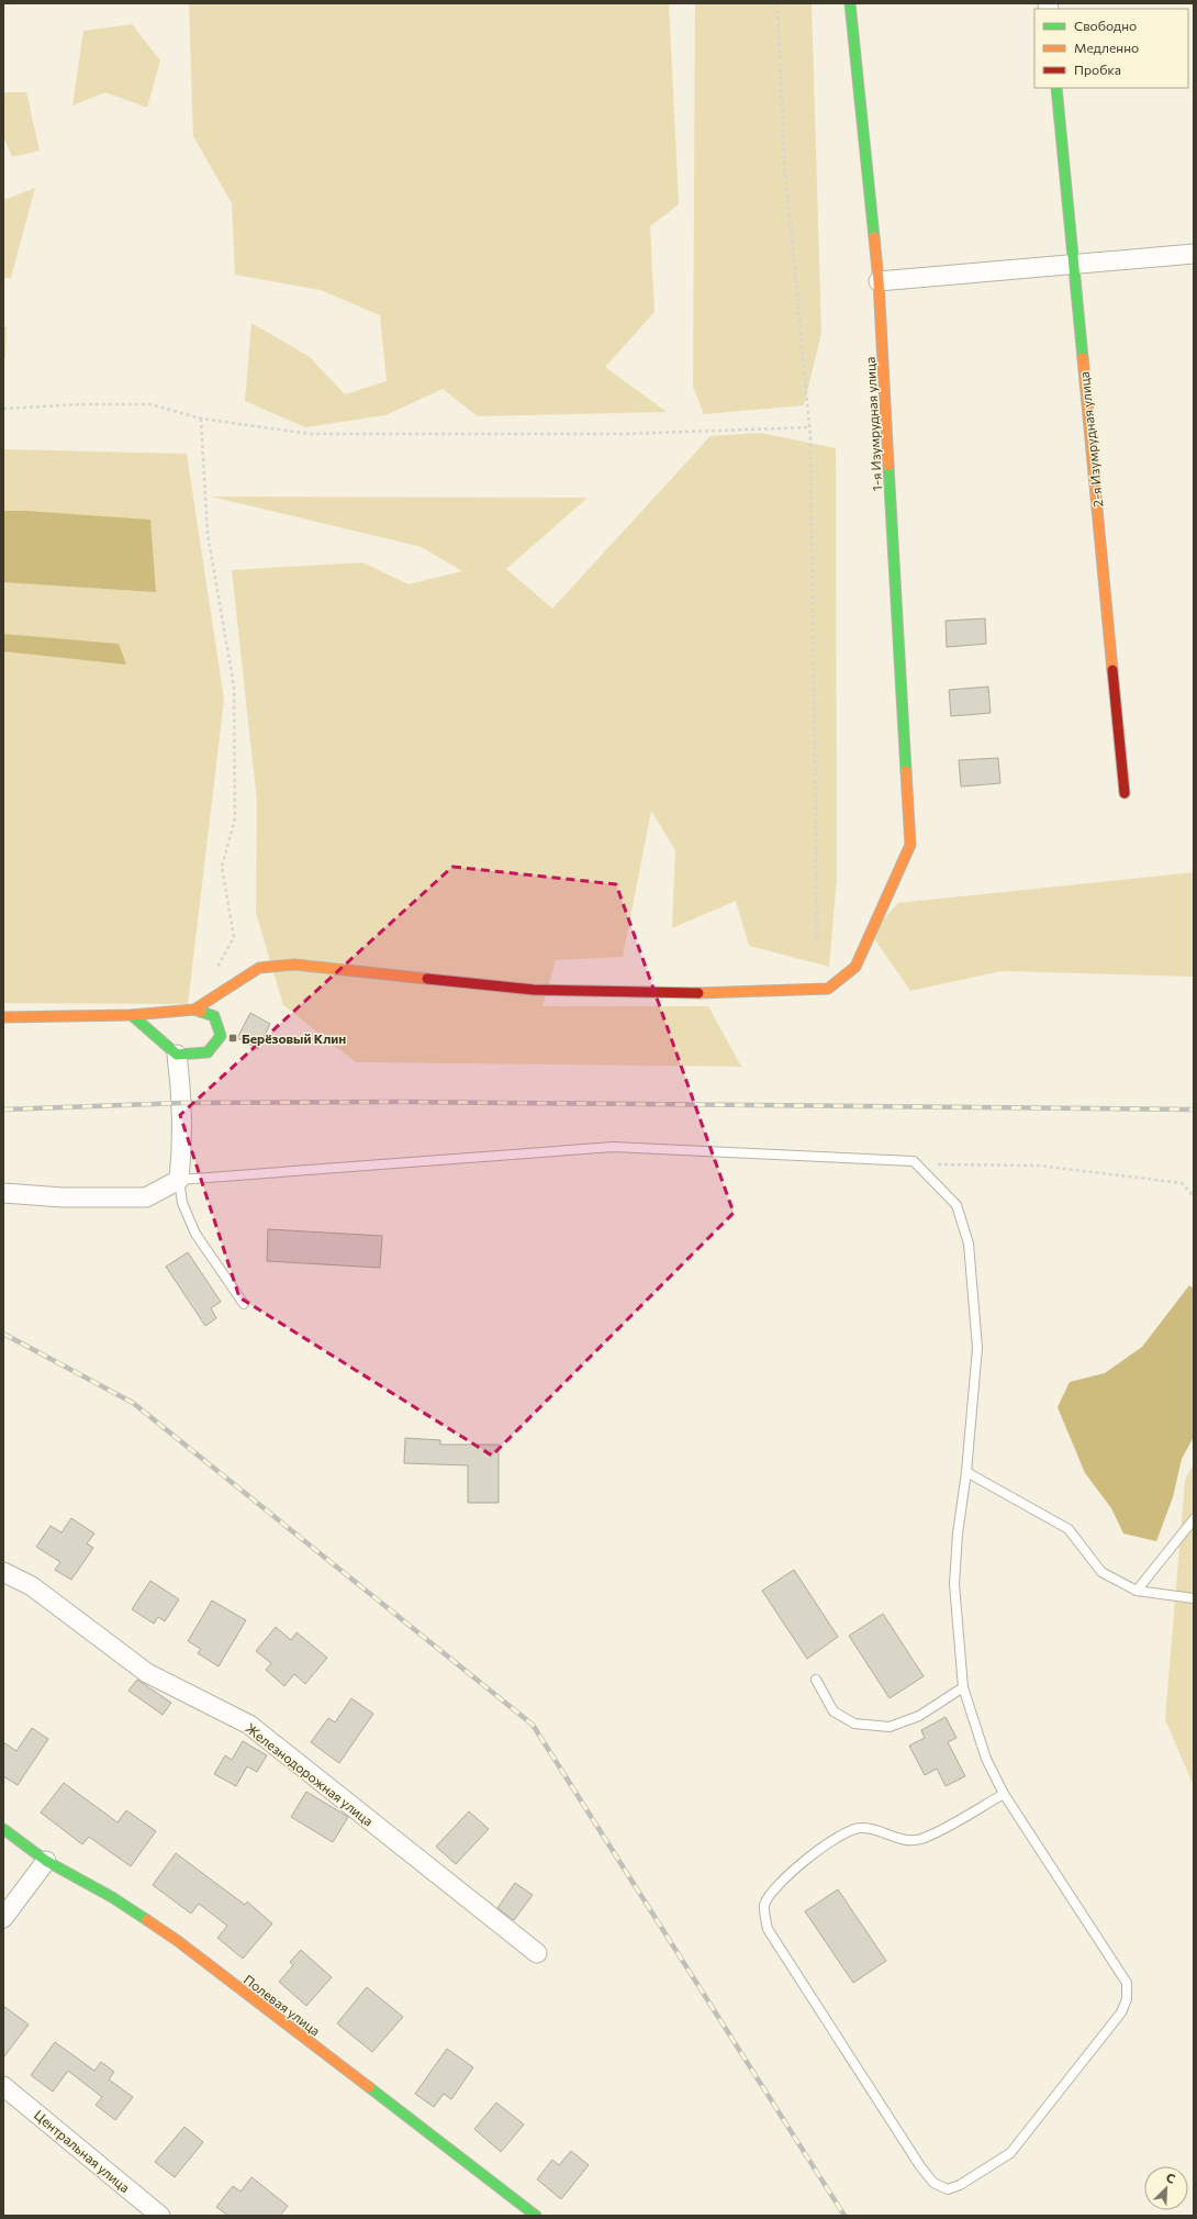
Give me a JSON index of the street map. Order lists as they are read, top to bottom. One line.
{"streets":{"street":["1-я Изумрудная улица","2-я Изумрудная улица","Железнодорожная улица","Полевая улица","Центральная улица"]},"places":{"transit":["Берёзовый Клин"]},"legend":["Свободно","Медленно","Пробка"],"north":"top right"}
